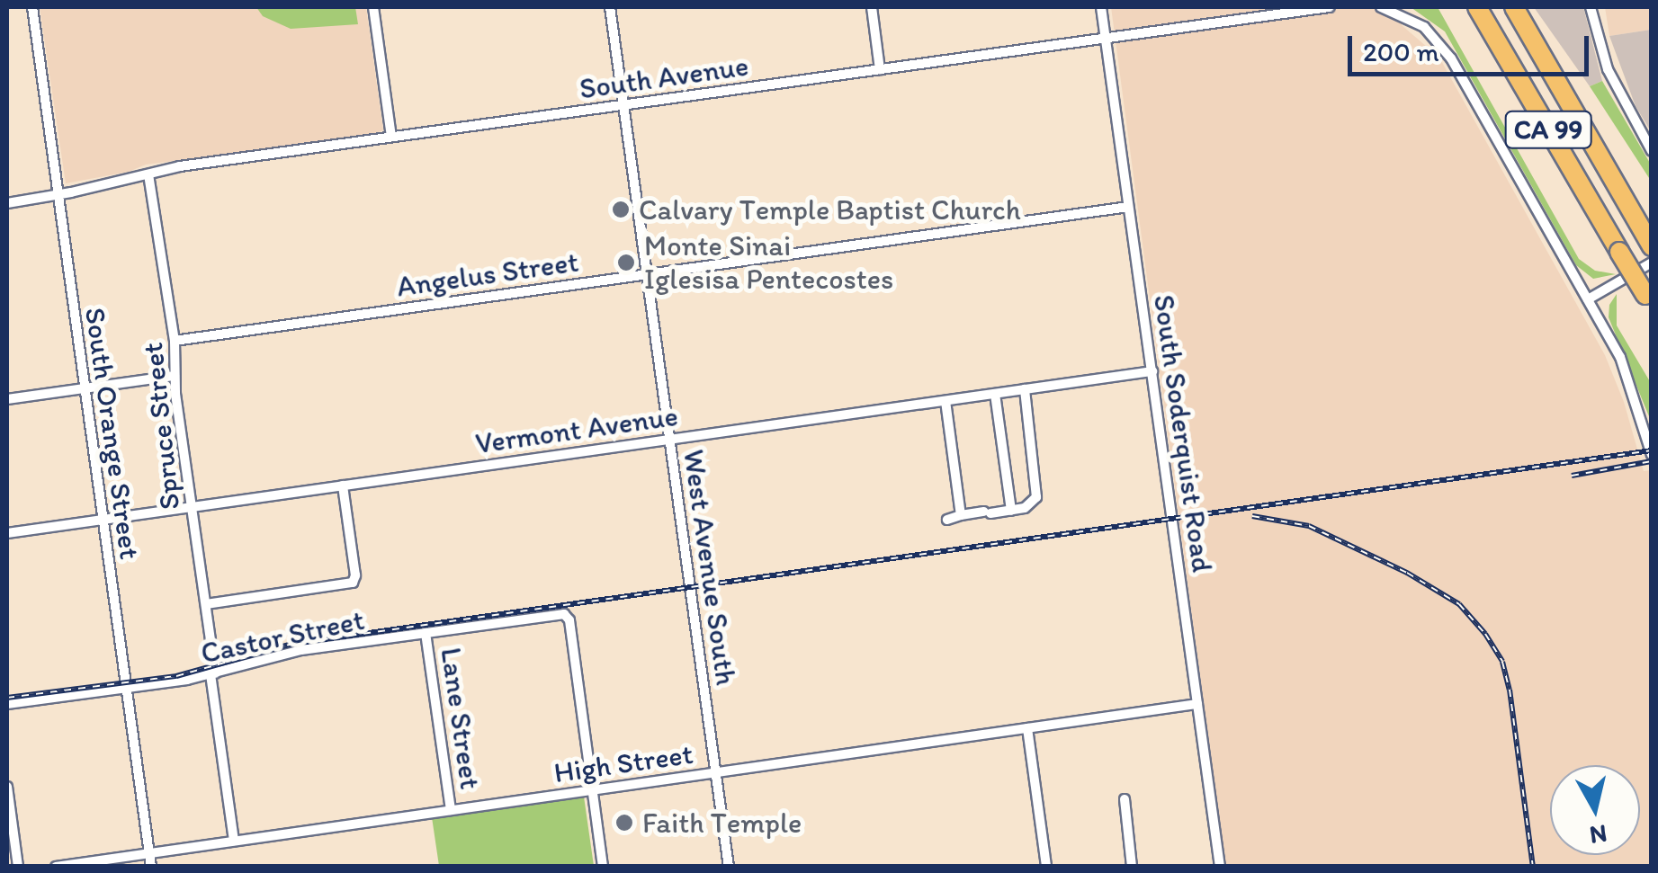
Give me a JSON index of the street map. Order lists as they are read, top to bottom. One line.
{"streets":{"highway":["CA 99"],"street":["South Avenue","Angelus Street","Spruce Street","Vermont Avenue","South Orange Street","South Soderquist Road","West Avenue South","Castor Street","Lane Street","High Street"]},"crossings":[["South Avenue","Spruce Street"],["South Avenue","South Orange Street"],["South Avenue","South Soderquist Road"],["South Avenue","West Avenue South"],["Angelus Street","Spruce Street"],["Angelus Street","South Soderquist Road"],["Angelus Street","West Avenue South"],["Spruce Street","Vermont Avenue"],["Spruce Street","Castor Street"],["Spruce Street","High Street"],["Vermont Avenue","South Orange Street"],["Vermont Avenue","South Soderquist Road"],["Vermont Avenue","West Avenue South"],["South Orange Street","Castor Street"],["South Orange Street","High Street"],["South Soderquist Road","High Street"],["West Avenue South","High Street"],["Castor Street","Lane Street"],["Castor Street","High Street"],["Lane Street","High Street"]],"places":["Calvary Temple Baptist Church","Monte Sinai Iglesisa Pentecostes","Faith Temple"],"scale_bar":"200 m","north":"bottom"}
